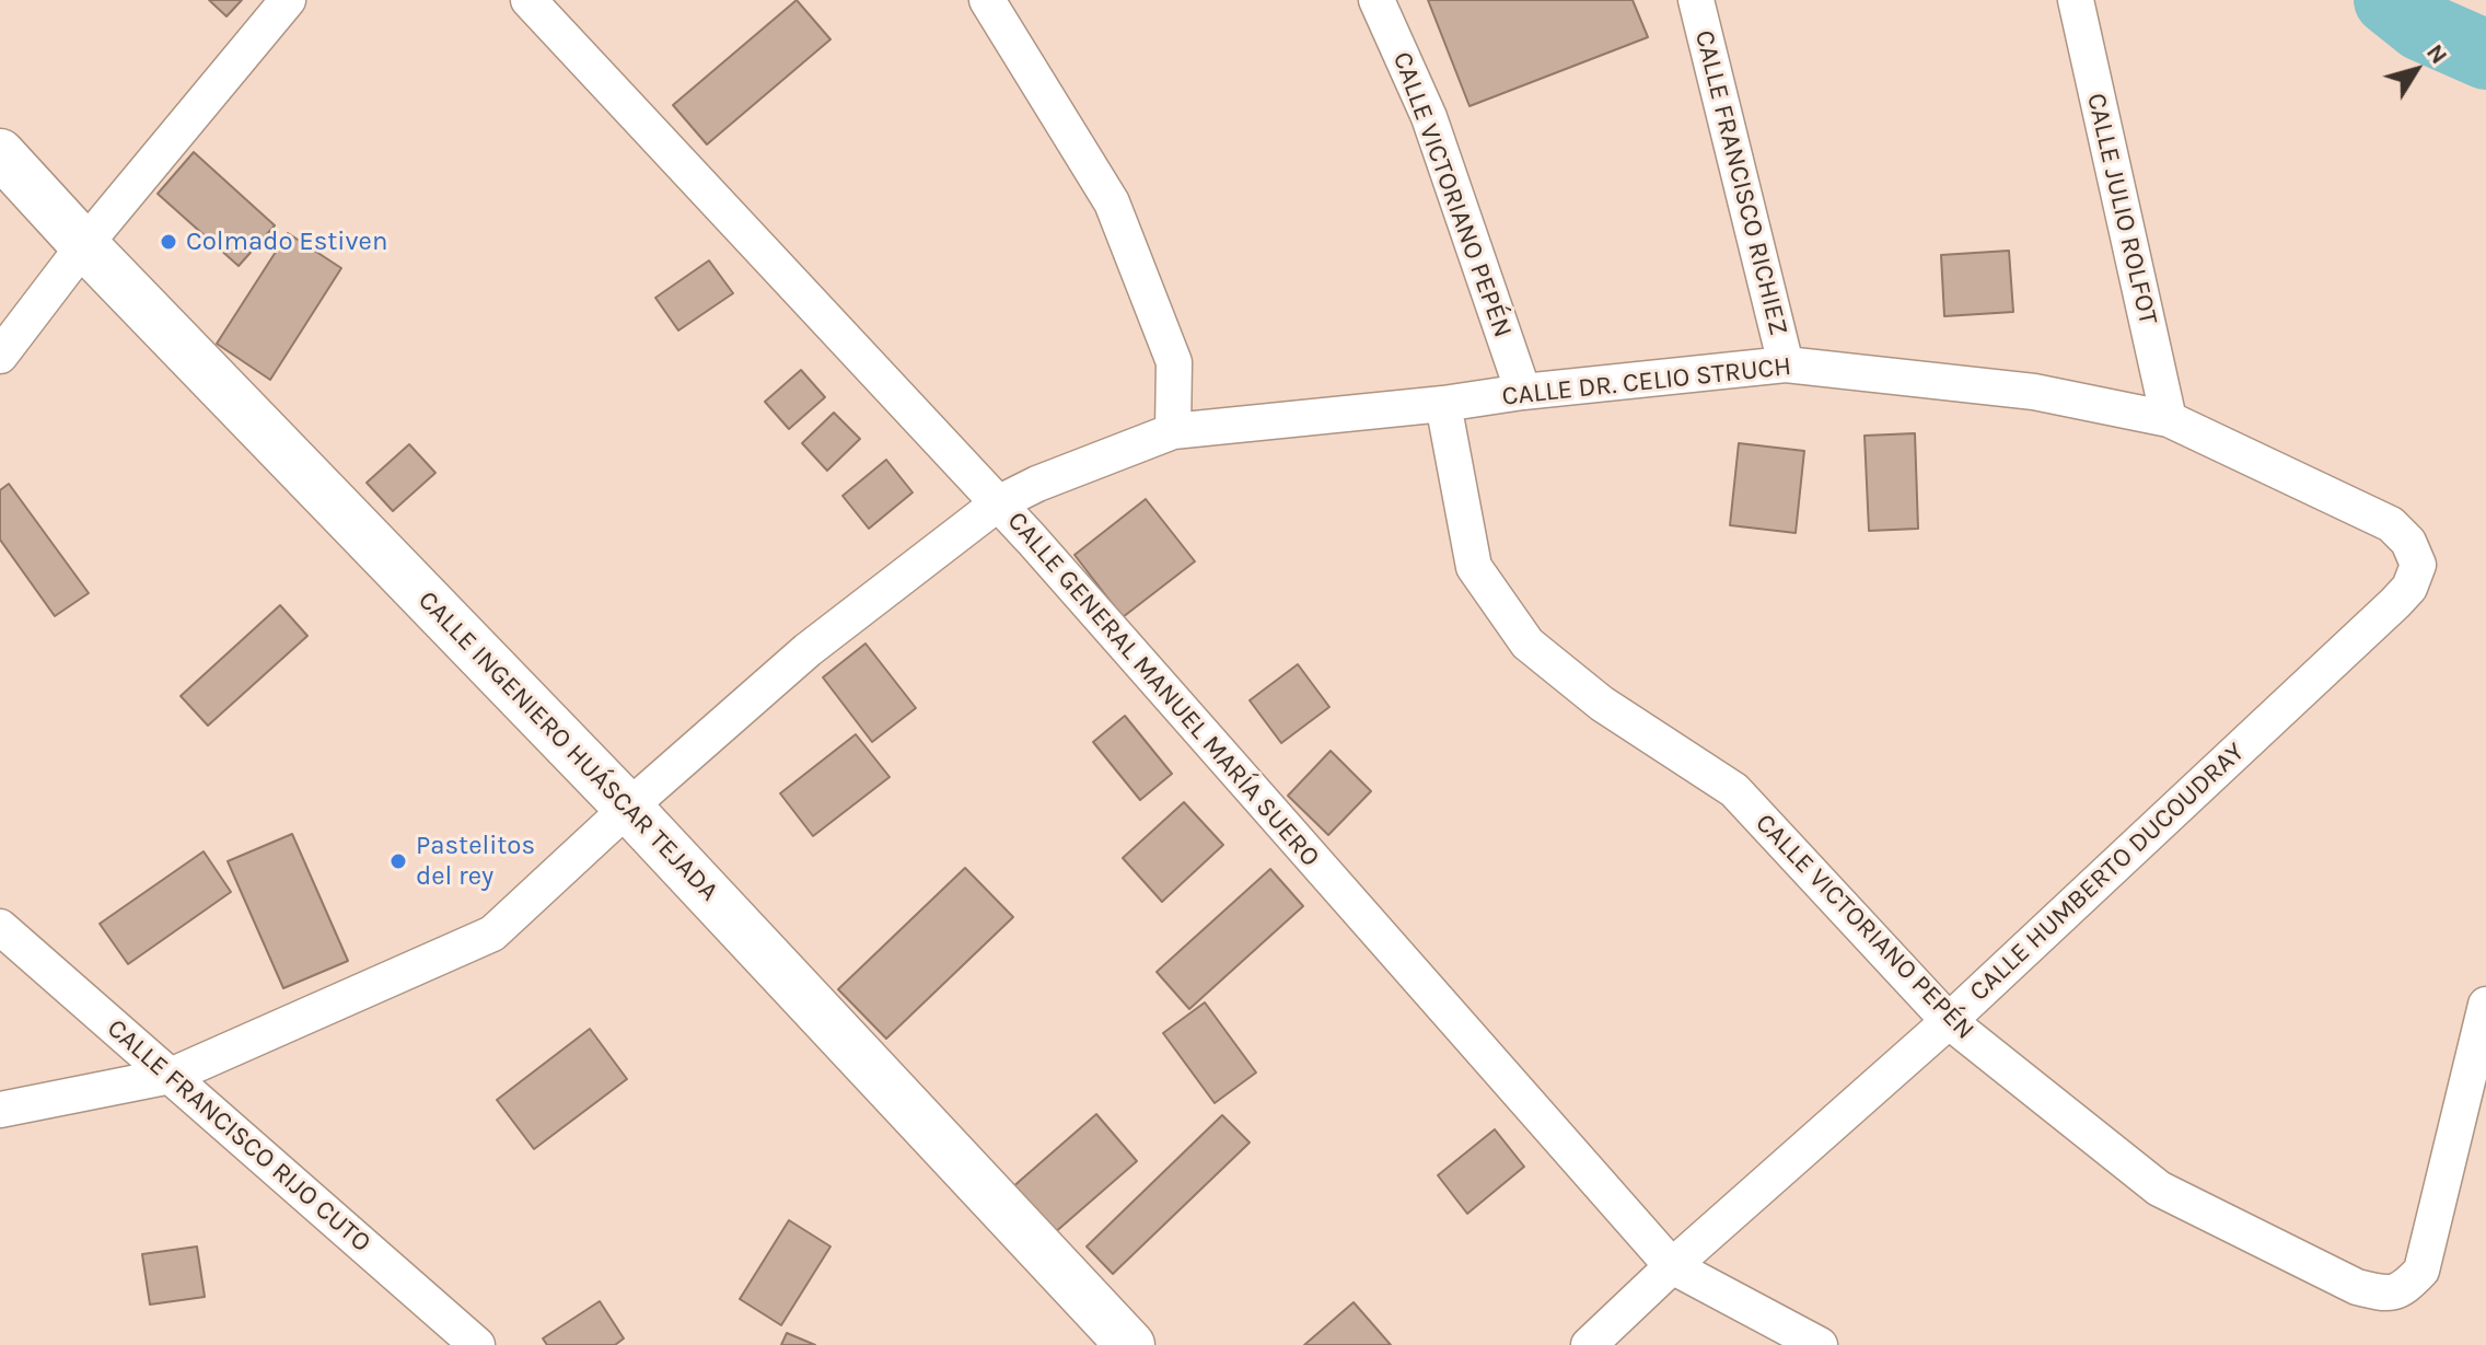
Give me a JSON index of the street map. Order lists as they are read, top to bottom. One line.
{"streets":{"main road":["CALLE INGENIERO HUÁSCAR TEJADA"],"street":["CALLE FRANCISCO RICHIEZ","CALLE VICTORIANO PEPÉN","CALLE JULIO ROLFOT","CALLE DR. CELIO STRUCH","CALLE GENERAL MANUEL MARÍA SUERO","CALLE HUMBERTO DUCOUDRAY","CALLE FRANCISCO RIJO CUTO"]},"crossings":[["CALLE FRANCISCO RICHIEZ","CALLE DR. CELIO STRUCH"],["CALLE VICTORIANO PEPÉN","CALLE DR. CELIO STRUCH"],["CALLE VICTORIANO PEPÉN","CALLE HUMBERTO DUCOUDRAY"],["CALLE JULIO ROLFOT","CALLE DR. CELIO STRUCH"],["CALLE DR. CELIO STRUCH","CALLE GENERAL MANUEL MARÍA SUERO"],["CALLE DR. CELIO STRUCH","CALLE INGENIERO HUÁSCAR TEJADA"],["CALLE DR. CELIO STRUCH","CALLE HUMBERTO DUCOUDRAY"],["CALLE DR. CELIO STRUCH","CALLE FRANCISCO RIJO CUTO"],["CALLE GENERAL MANUEL MARÍA SUERO","CALLE HUMBERTO DUCOUDRAY"]],"places":["Colmado Estiven","Pastelitos del rey"],"north":"top right"}
